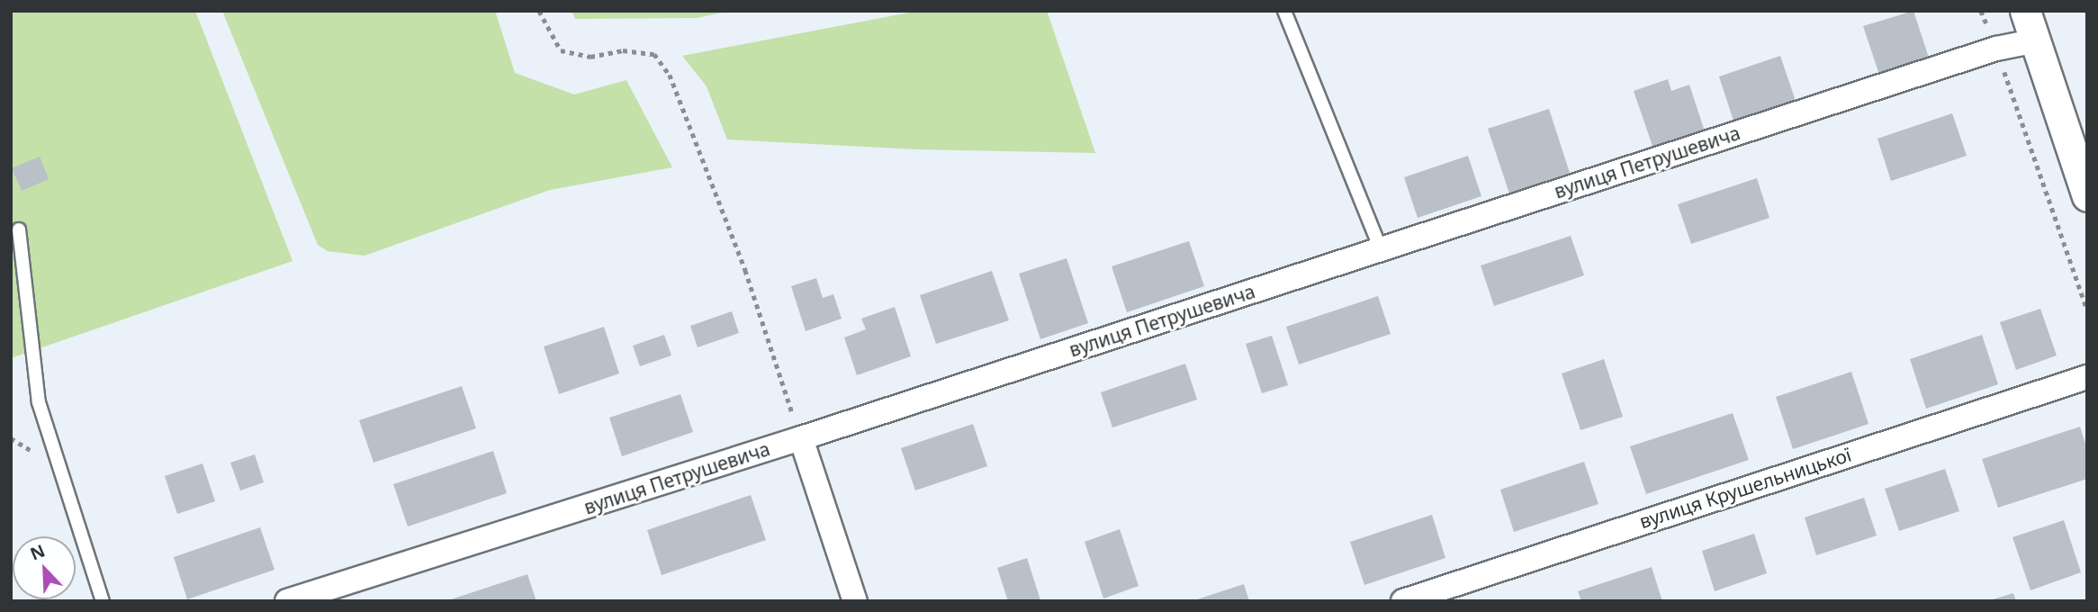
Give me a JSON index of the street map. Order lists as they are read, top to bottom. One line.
{"streets":{"street":["вулиця Петрушевича","вулиця Крушельницької"]},"north":"top left"}
